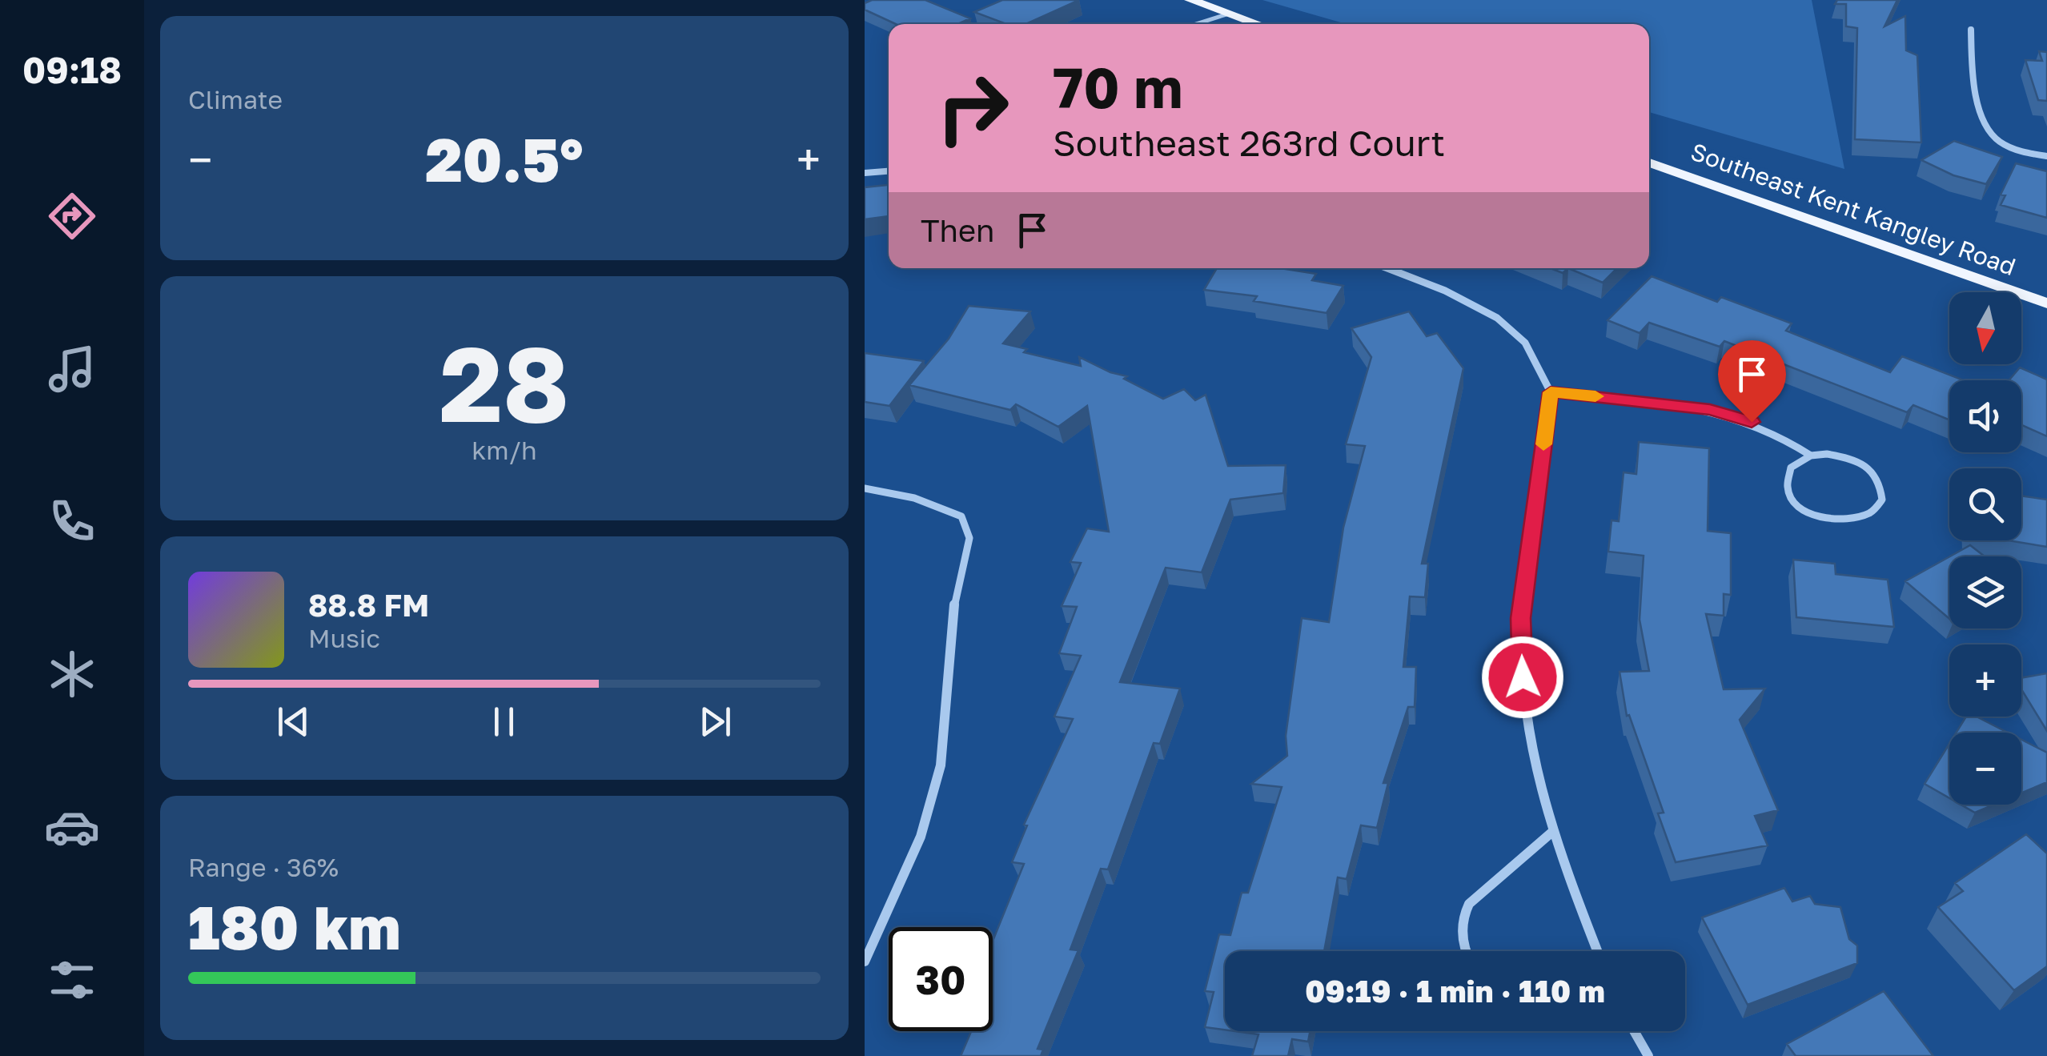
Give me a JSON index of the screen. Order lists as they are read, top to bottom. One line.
{"streets":{"main road":["Southeast Kent Kangley Road"]},"north":"bottom","page":{"tabs":"09:18","tile":["Climate",["28","km/h"],["Range · 36%","180 km"]],"turn":["70 m","Southeast 263rd Court"],"heat":["−","20.5°","+"],"then":"Then","map_buttons":["+","−"],"song":["88.8 FM","Music"],"limit":"30","trip":"09:19 · 1 min · 110 m"}}
